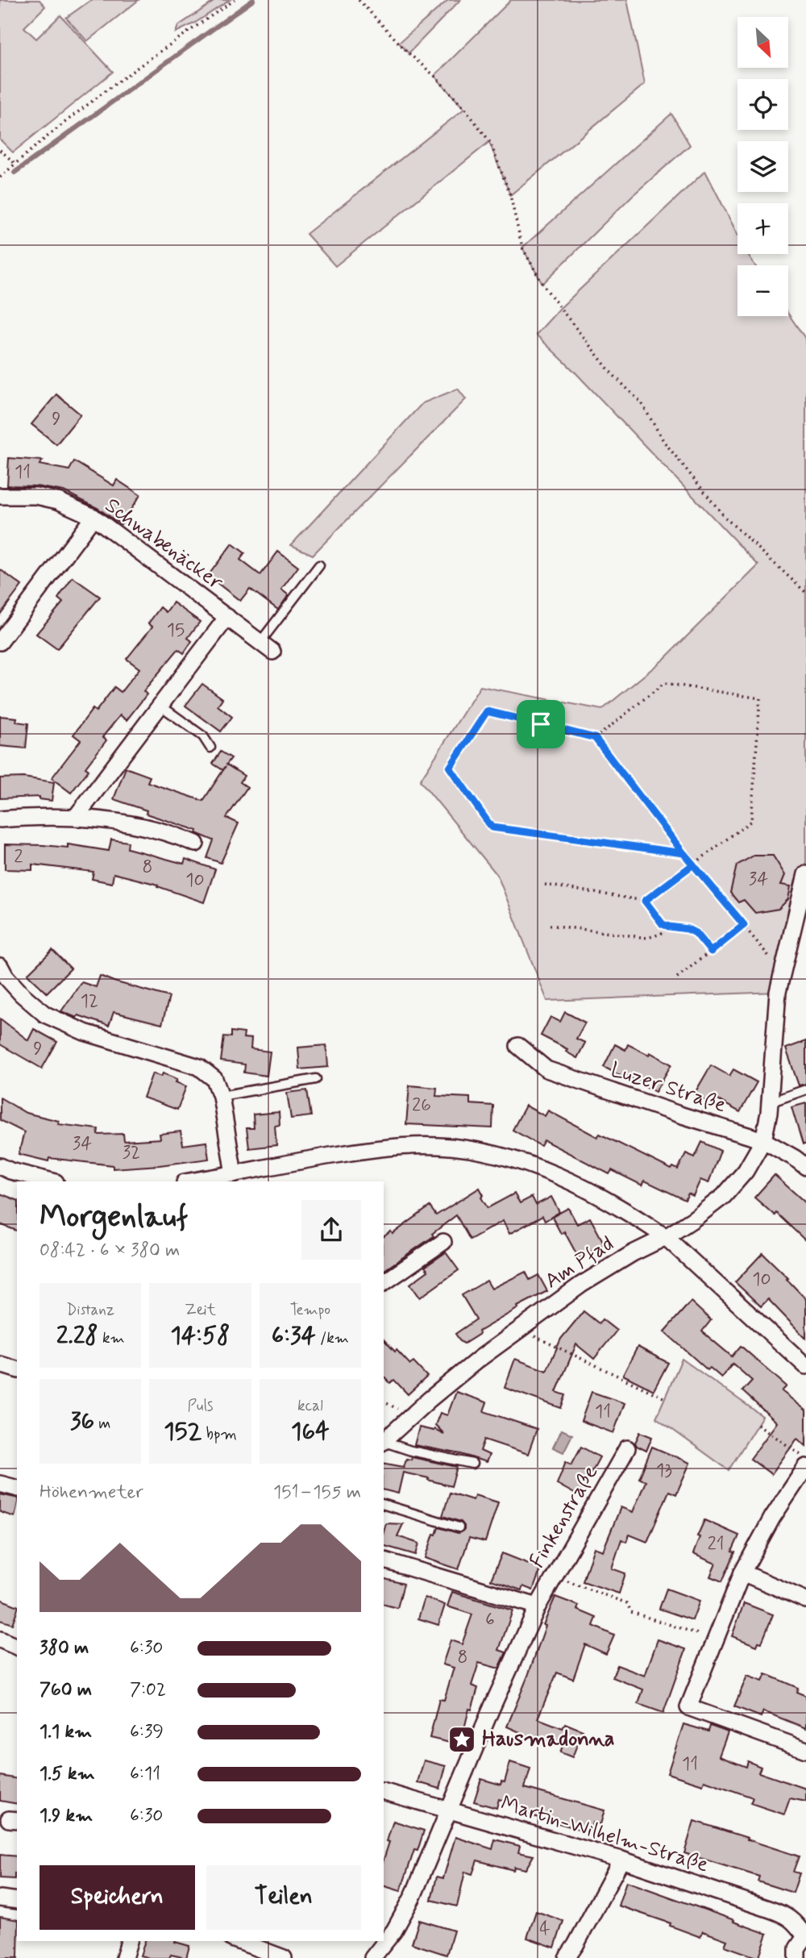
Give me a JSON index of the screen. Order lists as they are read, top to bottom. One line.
{"streets":{"street":["Schwabenäcker","Luzer Straße","Am Pfad","Finkenstraße","Martin-Wilhelm-Straße"]},"crossings":[["Luzer Straße","Am Pfad"],["Finkenstraße","Martin-Wilhelm-Straße"]],"places":{"place":["Hausmadonna"]},"house_numbers":["9","11","15","2","8","34","10","12","9","26","34","32","10","11","13","21","6","8","11","4"],"north":"bottom right","page":{"map_buttons":["+","−"],"heading":["Morgenlauf","08:42 · 6 × 380 m"],"stats":[["Distanz","2.28 km"],["Zeit","14:58"],["Tempo","6:34 /km"],["36 m"],["Puls","152 bpm"],["kcal","164"]],"chart":["Höhenmeter","151–155 m"],"list":[{"name":"380 m","note":"6:30"},{"name":"760 m","note":"7:02"},{"name":"1.1 km","note":"6:39"},{"name":"1.5 km","note":"6:11"},{"name":"1.9 km","note":"6:30"}],"buttons":["Speichern","Teilen"]}}
